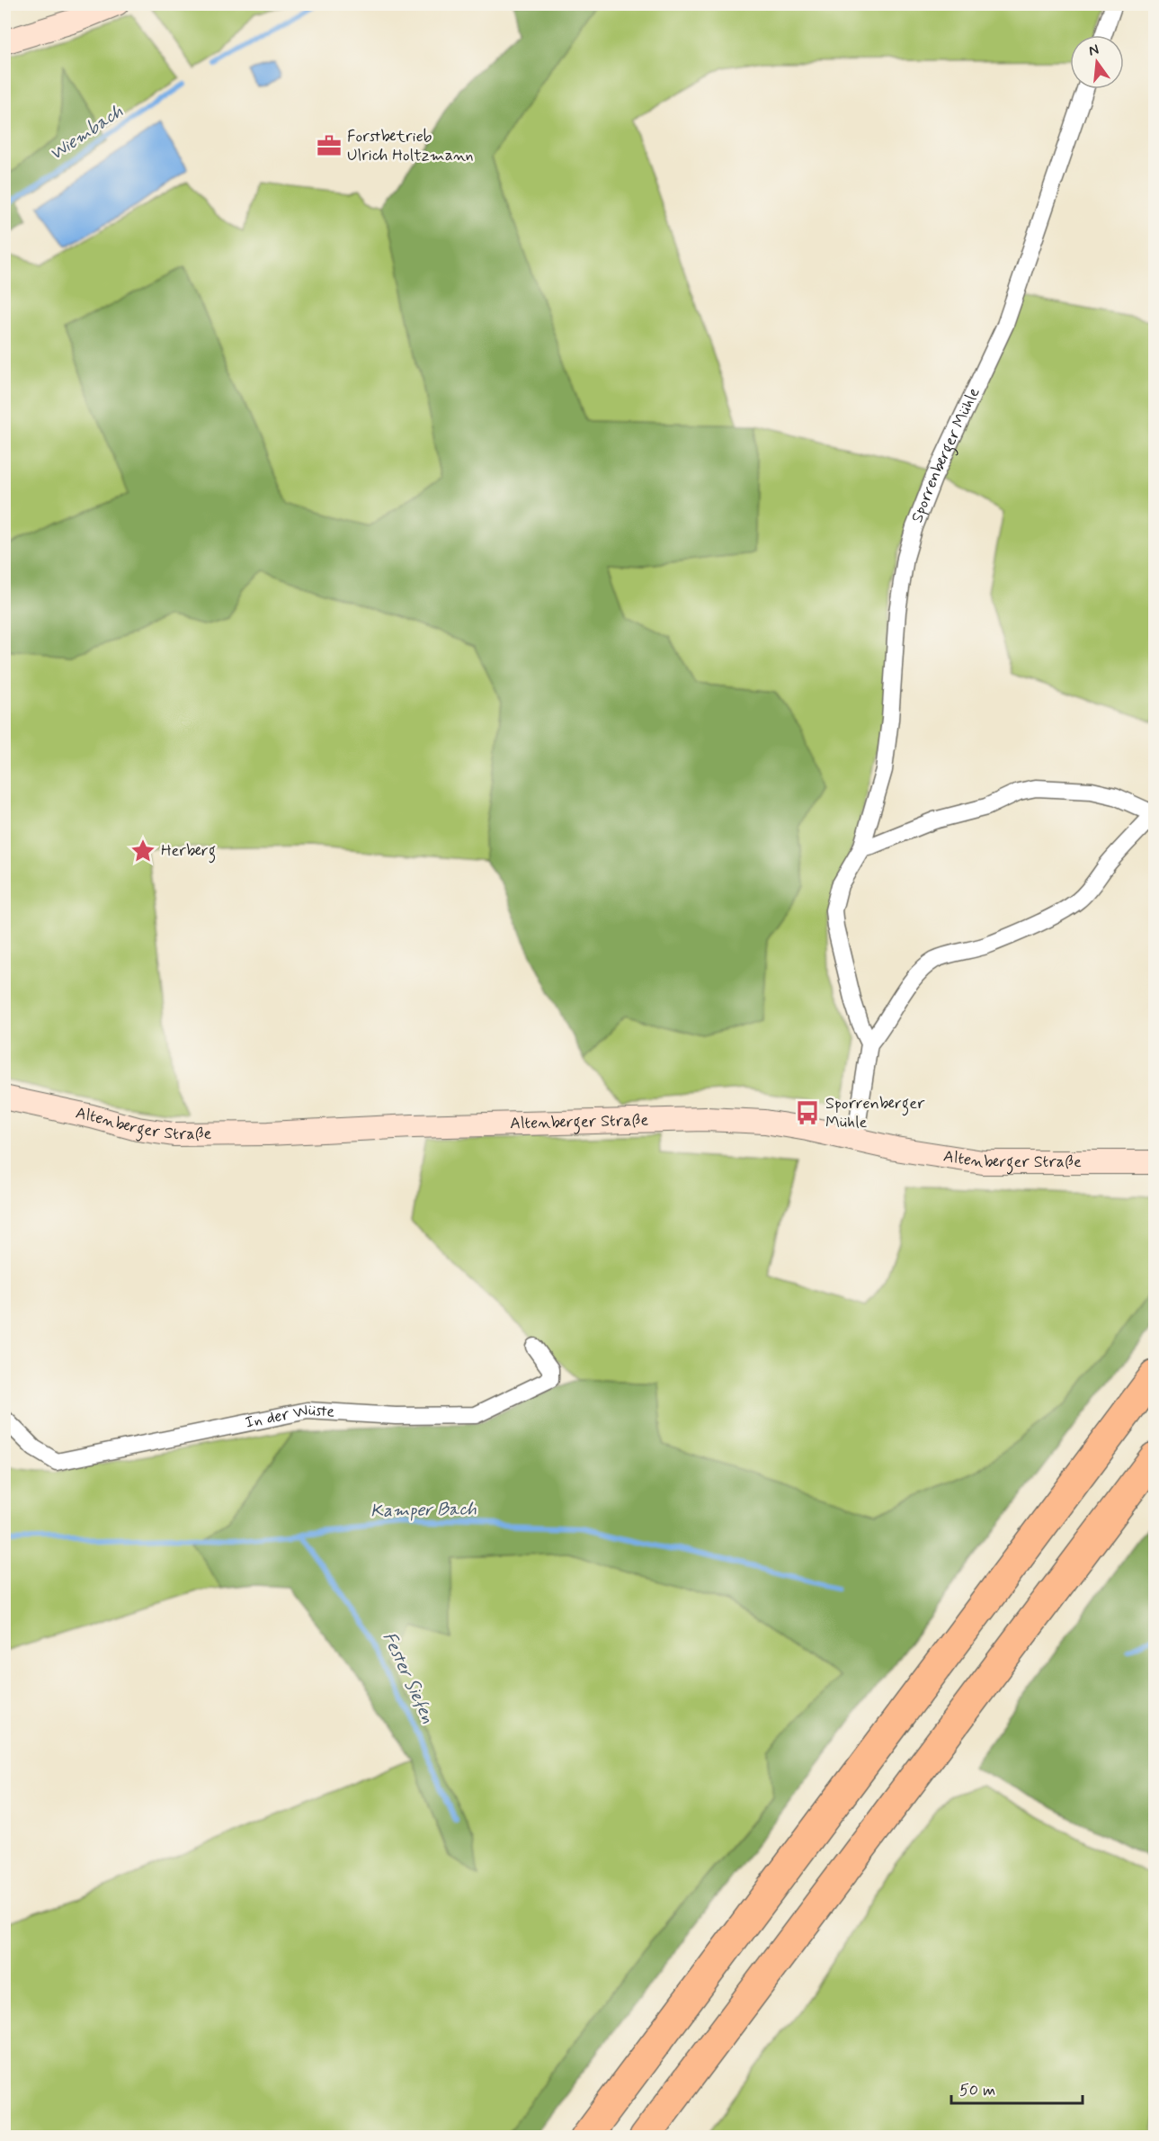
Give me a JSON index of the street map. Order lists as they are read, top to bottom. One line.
{"streets":{"main road":["Altenberger Straße"],"street":["Sporrenberger Mühle","In der Wüste"]},"water":["Wiembach","Kamper Bach","Fester Siefen"],"places":{"office":["Forstbetrieb Ulrich Holtzmann"],"place":["Herberg"],"bus stop":["Sporrenberger Mühle"]},"scale_bar":"50 m","north":"top"}
